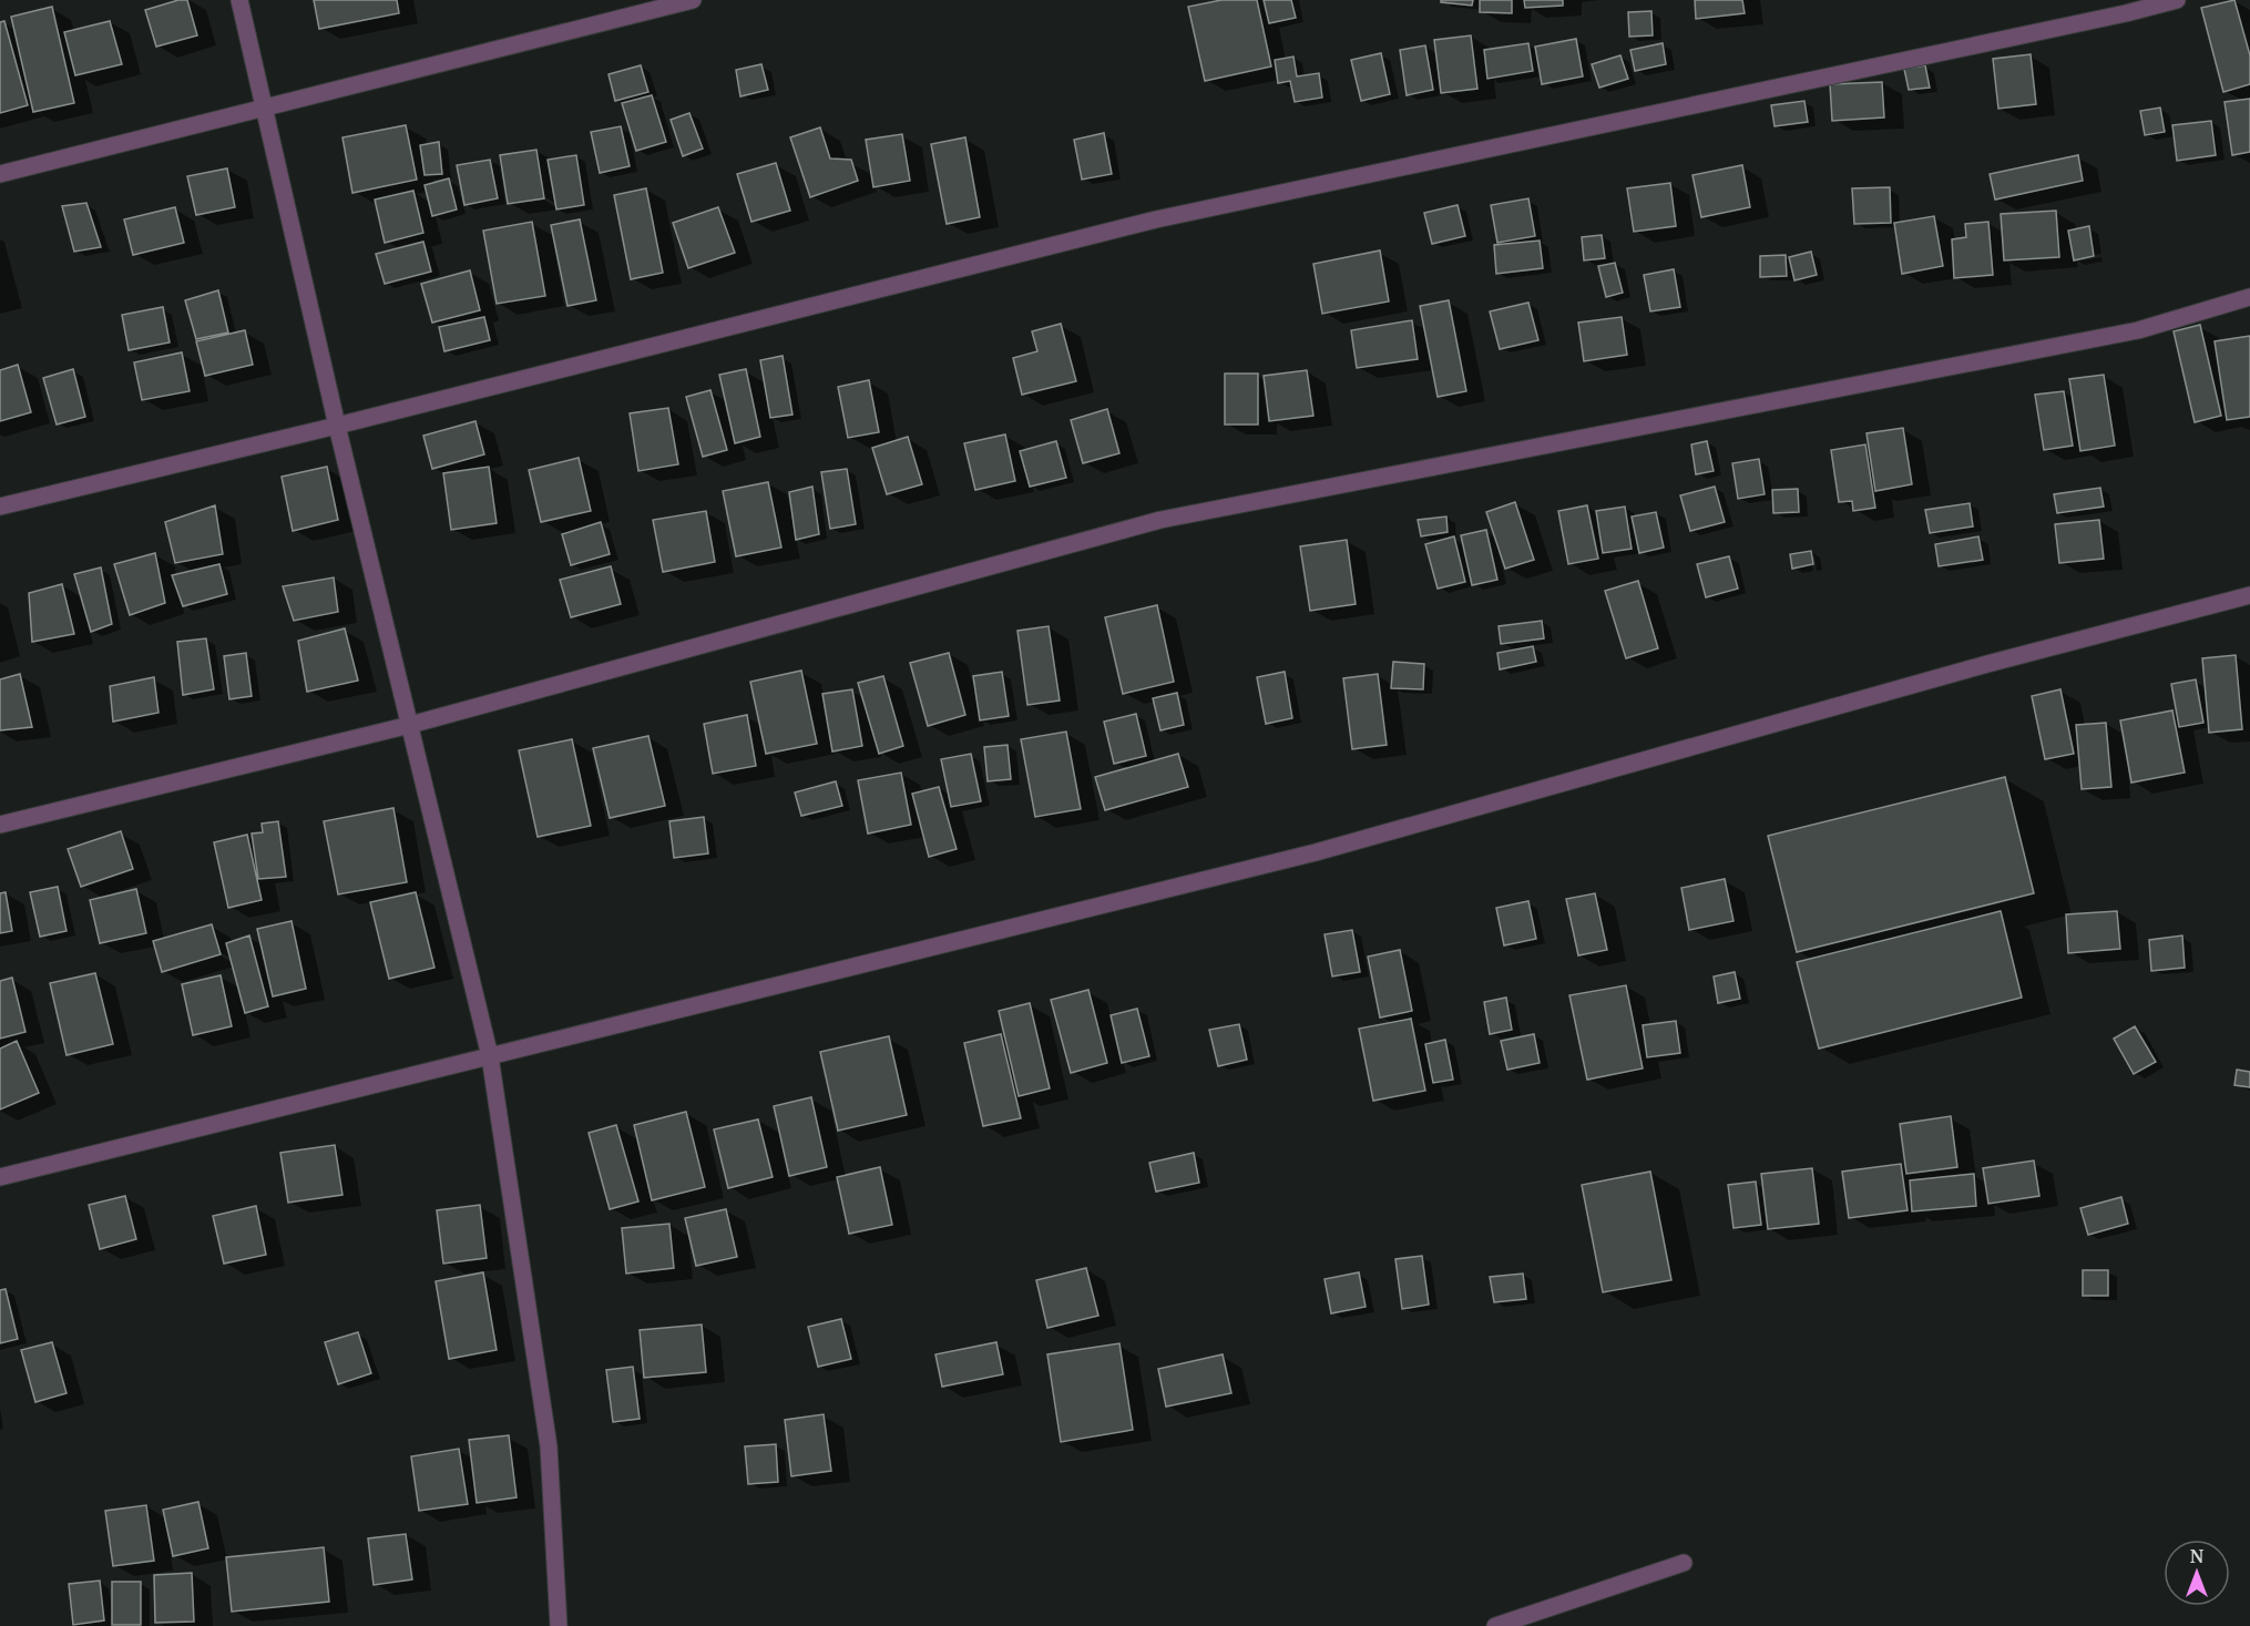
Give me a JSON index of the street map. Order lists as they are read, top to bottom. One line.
{"north":"top"}
